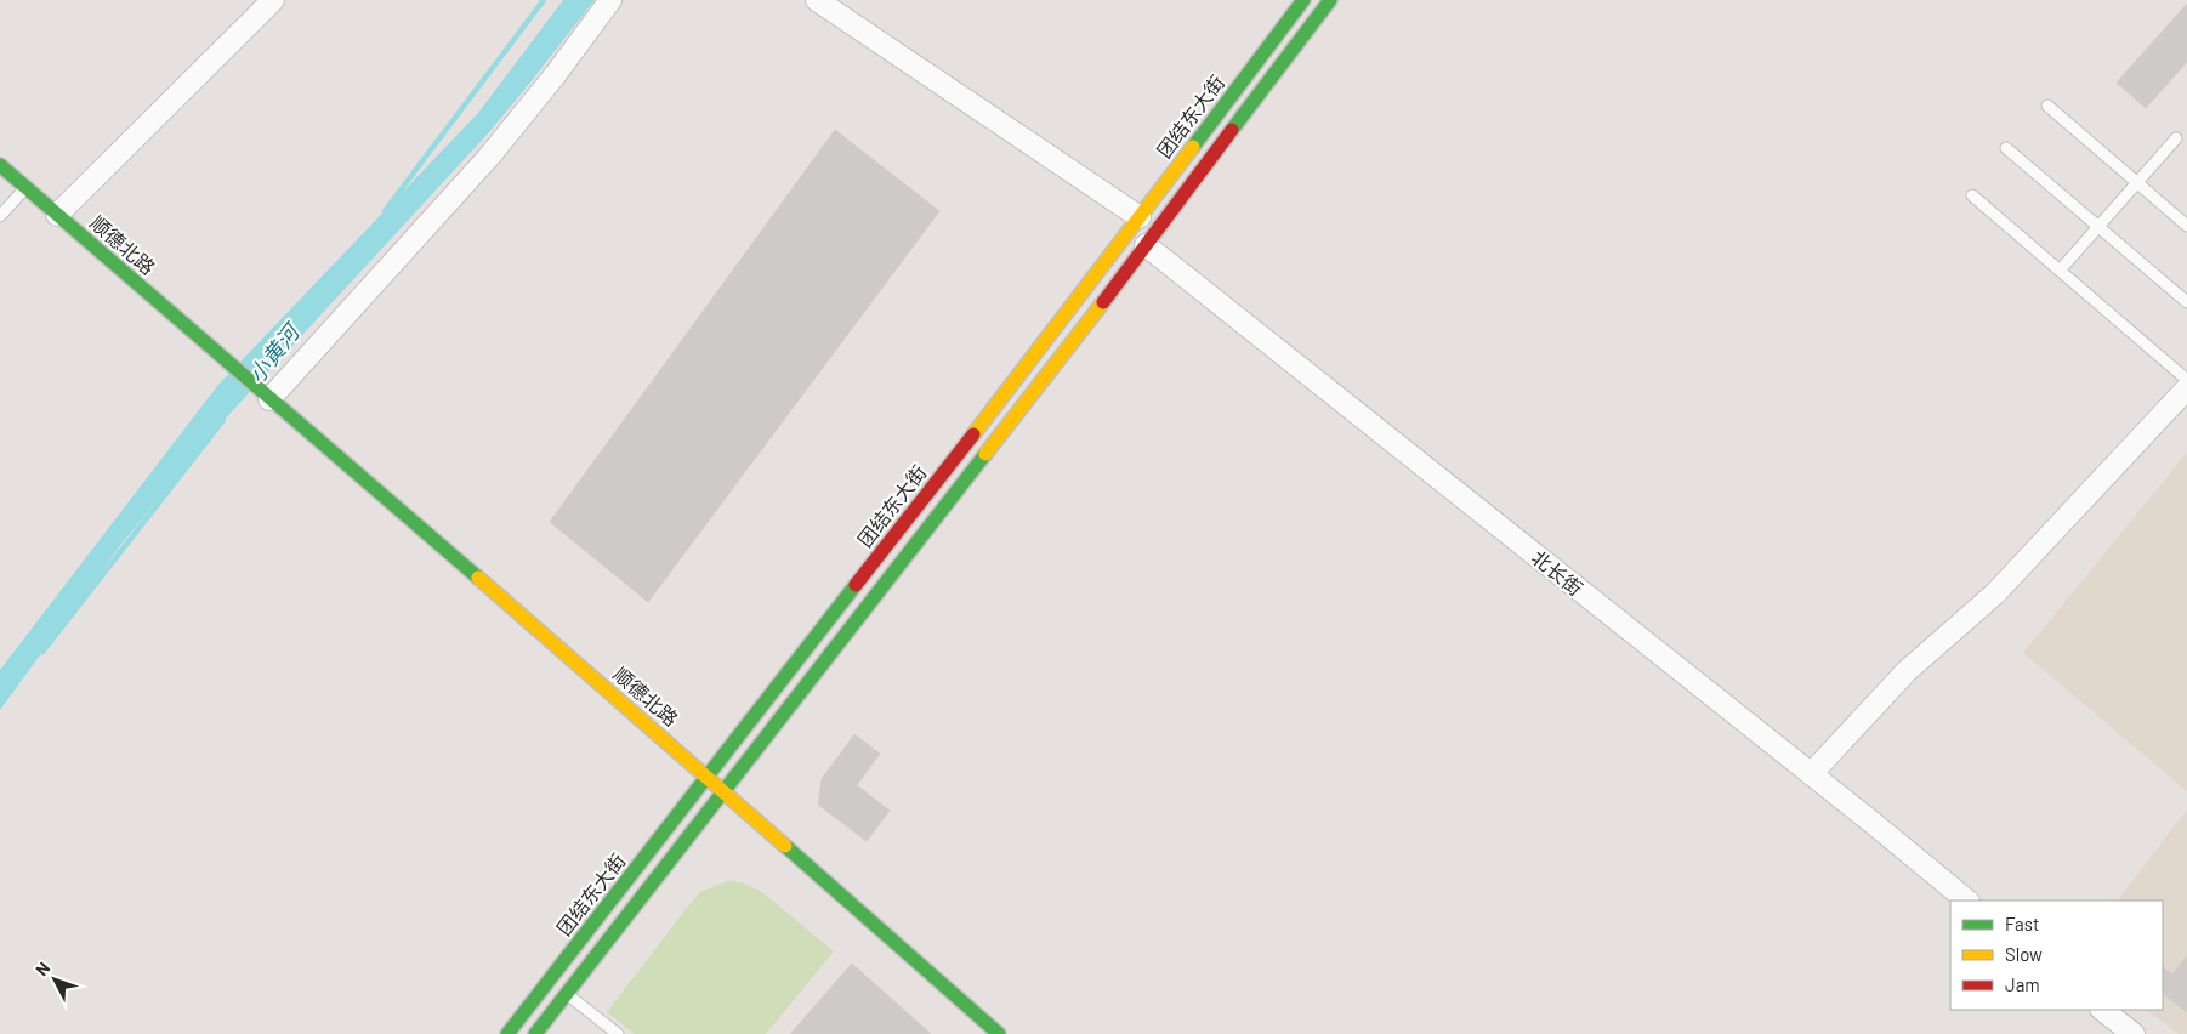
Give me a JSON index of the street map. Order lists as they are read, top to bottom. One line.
{"streets":{"main road":["团结东大街","顺德北路"],"street":["北长街"]},"crossings":[["团结东大街","顺德北路"],["团结东大街","北长街"]],"water":["小黄河"],"legend":["Fast","Slow","Jam"],"north":"top left"}
